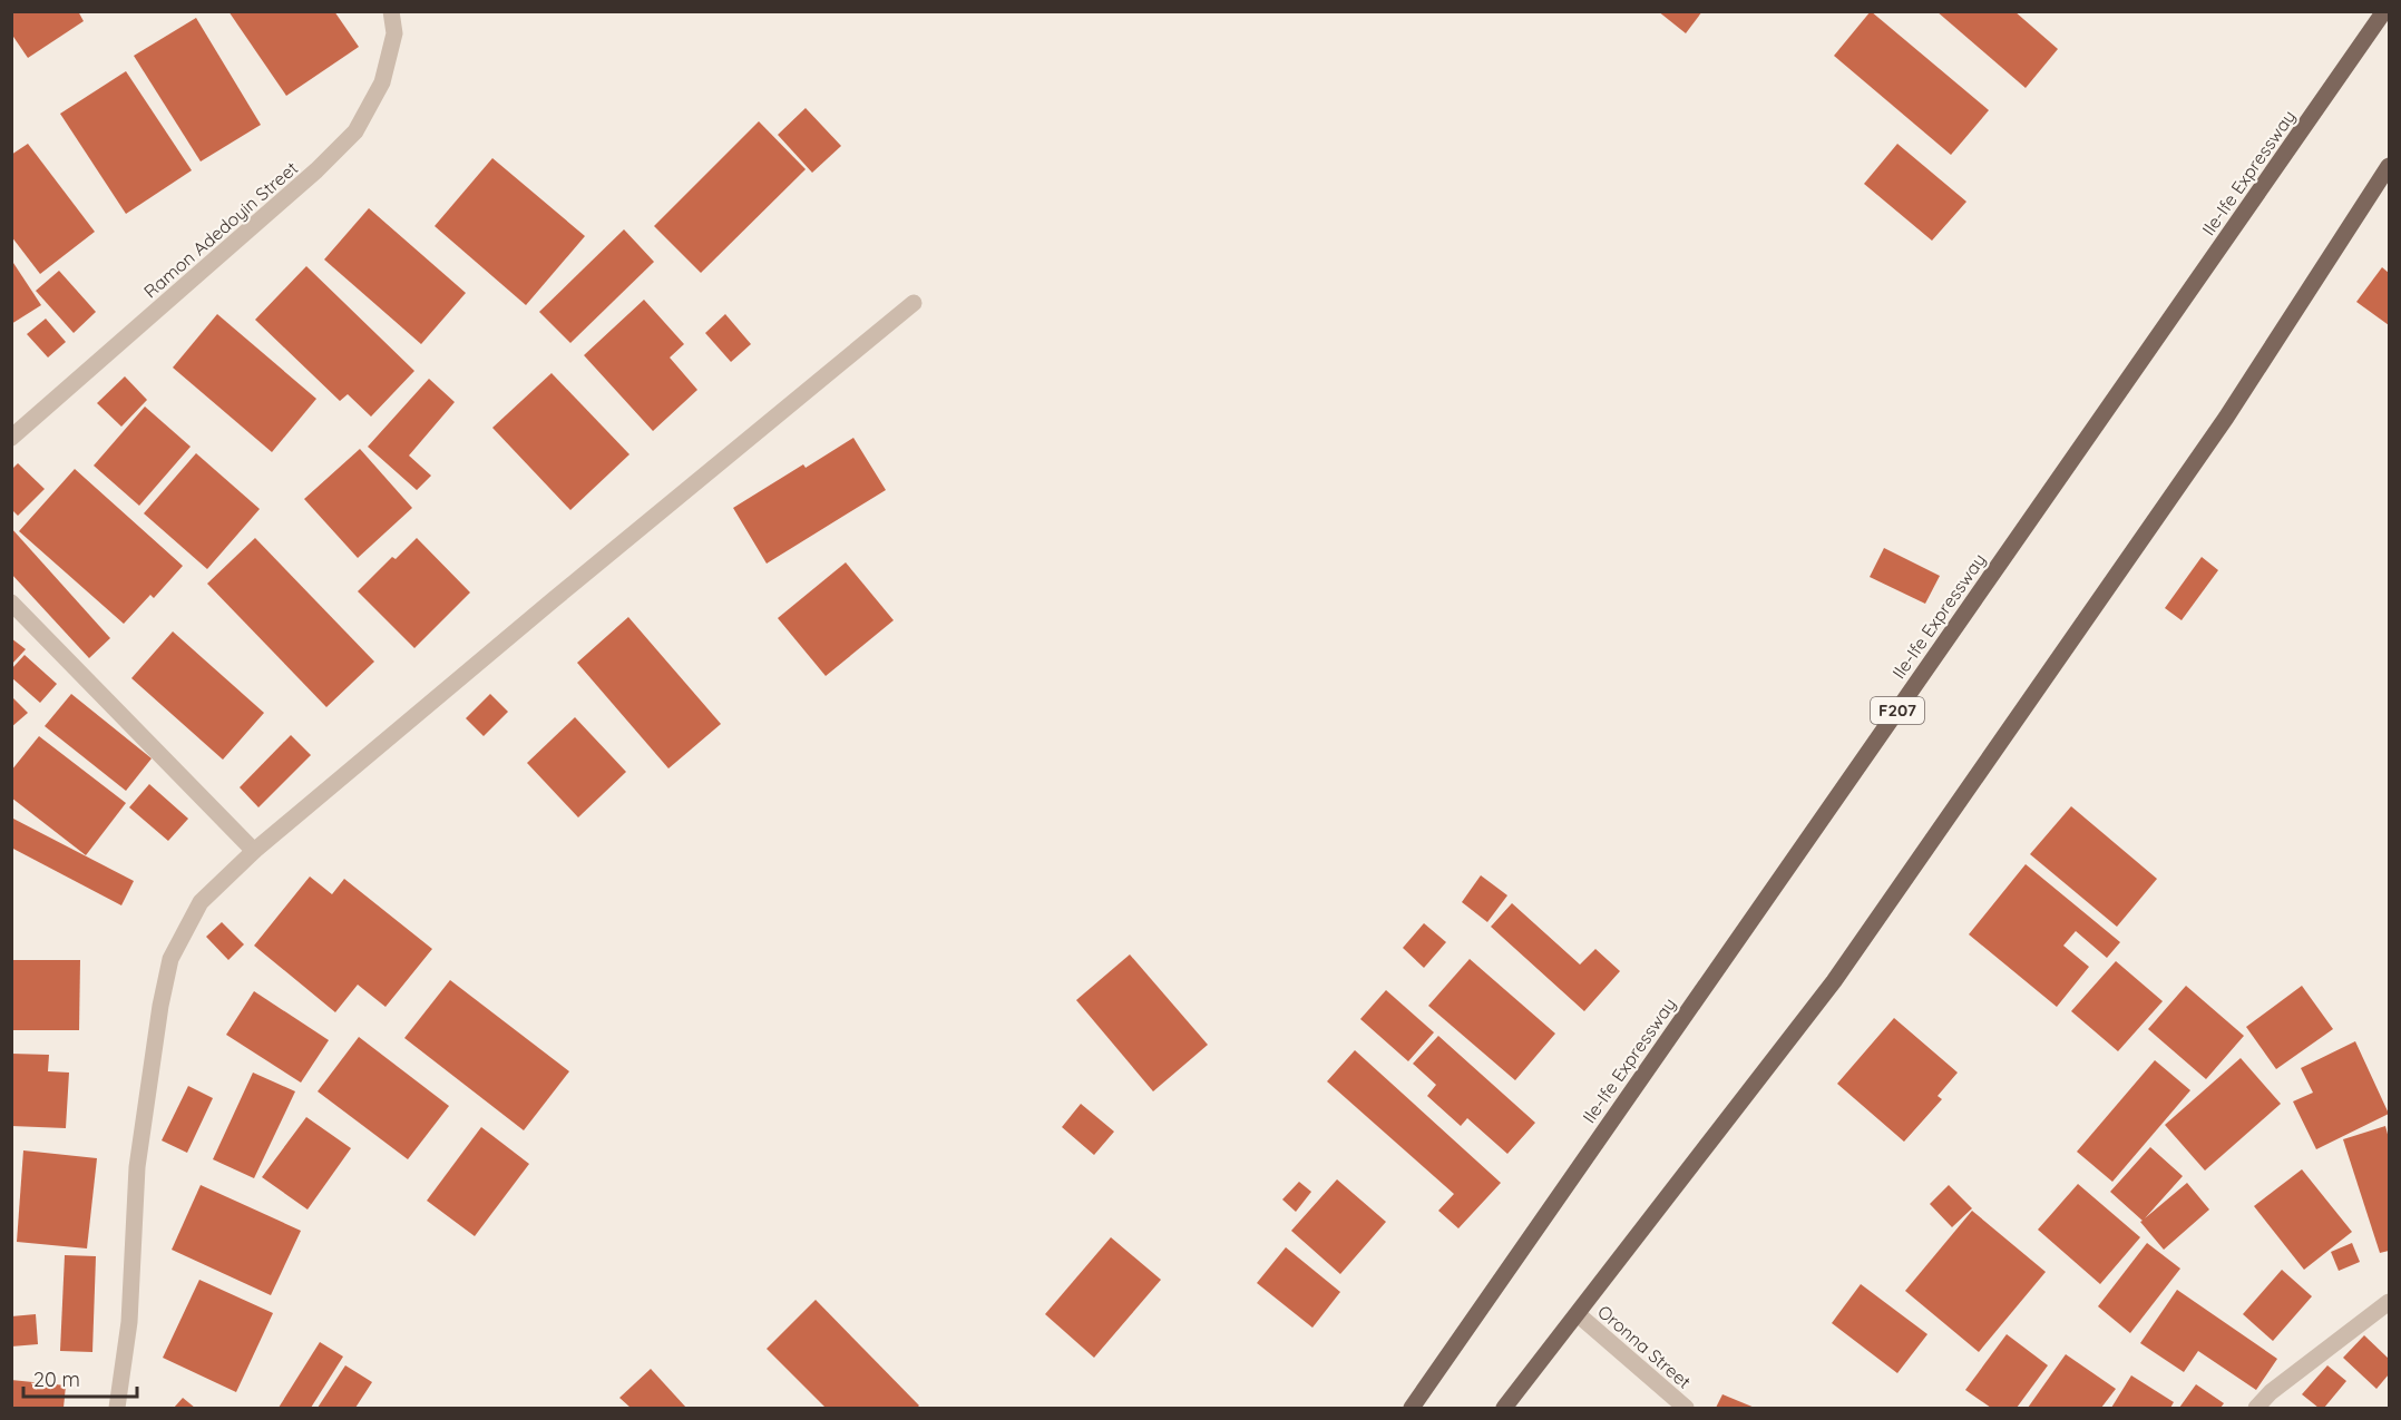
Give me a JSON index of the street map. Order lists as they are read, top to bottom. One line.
{"streets":{"main road":["Ile-Ife Expressway","F207"],"street":["Ramon Adedoyin Street","Oronna Street"]},"scale_bar":"20 m"}
